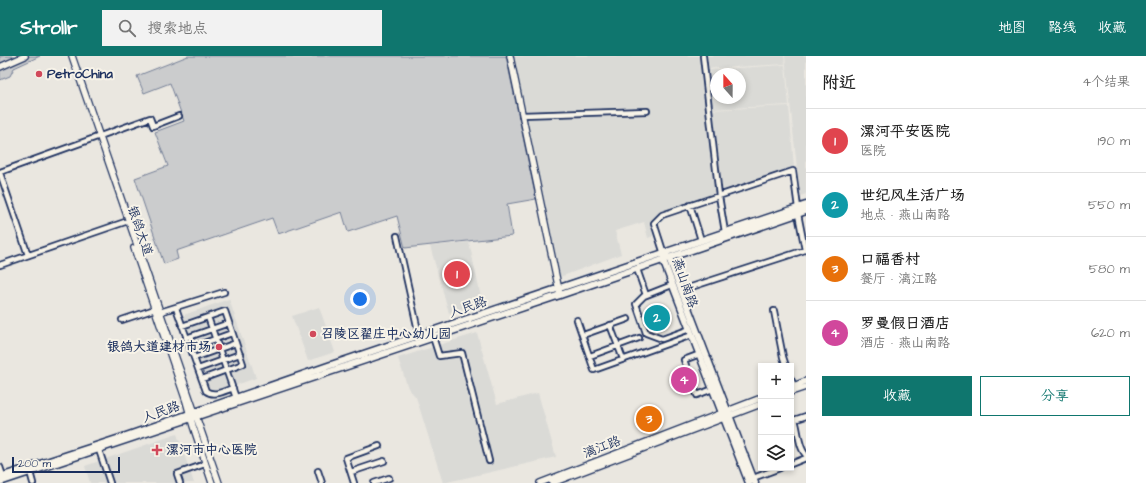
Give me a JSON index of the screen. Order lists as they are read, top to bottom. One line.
{"streets":{"main road":["燕山南路","人民路"],"street":["银鸽大道","漓江路"]},"crossings":[["银鸽大道","人民路"],["燕山南路","人民路"],["燕山南路","漓江路"]],"places":{"other":["PetroChina","召陵区翟庄中心幼儿园","银鸽大道建材市场"],"health":["漯河市中心医院"]},"scale_bar":"200 m","north":"top","page":{"header":"Strollr","search":"搜索地点","nav":["地图","路线","收藏"],"heading":["附近","4个结果"],"list":[{"mark":"1","name":"漯河平安医院","note":"医院","value":"190 m"},{"mark":"2","name":"世纪风生活广场","note":"地点 · 燕山南路","value":"550 m"},{"mark":"3","name":"口福香村","note":"餐厅 · 漓江路","value":"580 m"},{"mark":"4","name":"罗曼假日酒店","note":"酒店 · 燕山南路","value":"620 m"}],"pins":["1","2","4","3"],"map_buttons":["+","−"],"buttons":["收藏","分享"],"scale":"200 m"}}
